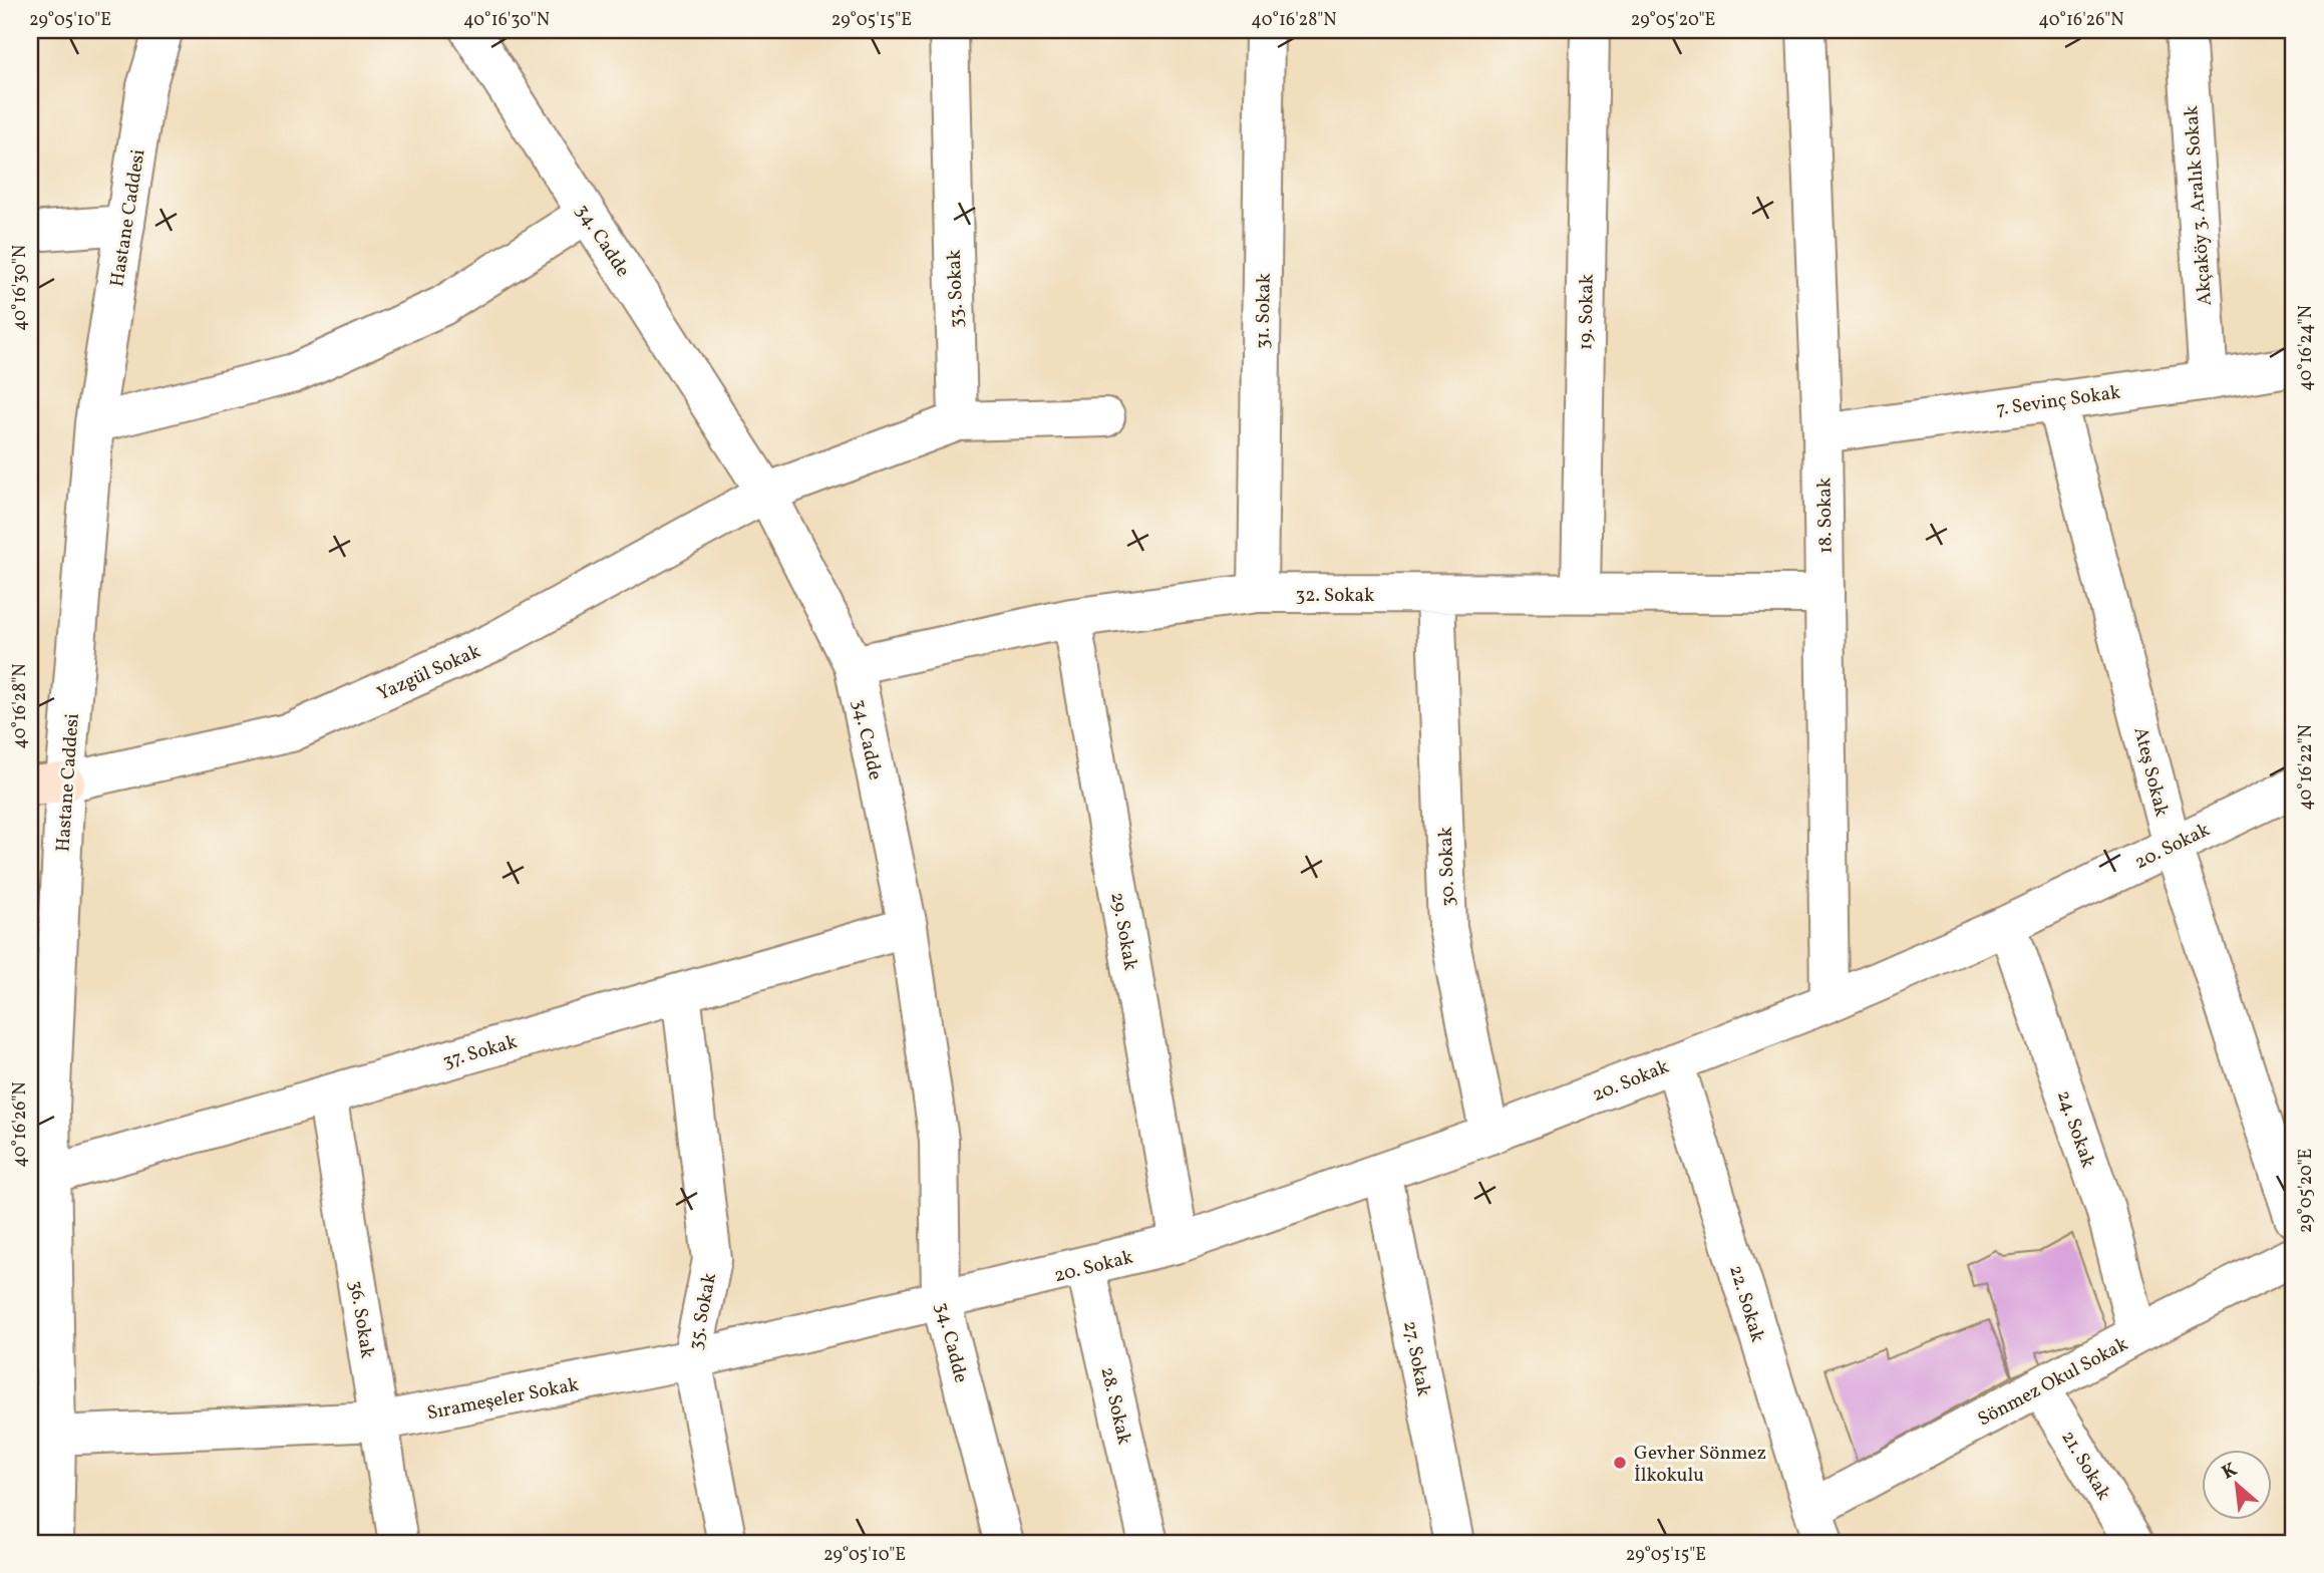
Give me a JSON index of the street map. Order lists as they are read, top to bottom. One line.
{"streets":{"street":["Akçaköy 3. Aralık Sokak","Hastane Caddesi","34. Cadde","33. Sokak","31. Sokak","19. Sokak","7. Sevinç Sokak","18. Sokak","32. Sokak","Yazgül Sokak","Ateş Sokak","20. Sokak","30. Sokak","29. Sokak","37. Sokak","24. Sokak","22. Sokak","35. Sokak","36. Sokak","27. Sokak","Sönmez Okul Sokak","Sırameşeler Sokak","28. Sokak","21. Sokak"]},"crossings":[["Akçaköy 3. Aralık Sokak","7. Sevinç Sokak"],["Hastane Caddesi","Yazgül Sokak"],["Hastane Caddesi","37. Sokak"],["Hastane Caddesi","Sırameşeler Sokak"],["34. Cadde","32. Sokak"],["34. Cadde","Yazgül Sokak"],["34. Cadde","20. Sokak"],["34. Cadde","37. Sokak"],["34. Cadde","Sırameşeler Sokak"],["31. Sokak","32. Sokak"],["19. Sokak","32. Sokak"],["7. Sevinç Sokak","18. Sokak"],["7. Sevinç Sokak","Ateş Sokak"],["18. Sokak","32. Sokak"],["18. Sokak","20. Sokak"],["32. Sokak","30. Sokak"],["32. Sokak","29. Sokak"],["Ateş Sokak","20. Sokak"],["20. Sokak","30. Sokak"],["20. Sokak","29. Sokak"],["20. Sokak","24. Sokak"],["20. Sokak","22. Sokak"],["20. Sokak","27. Sokak"],["20. Sokak","Sırameşeler Sokak"],["20. Sokak","28. Sokak"],["37. Sokak","35. Sokak"],["37. Sokak","36. Sokak"],["24. Sokak","Sönmez Okul Sokak"],["22. Sokak","Sönmez Okul Sokak"],["35. Sokak","Sırameşeler Sokak"],["36. Sokak","Sırameşeler Sokak"],["Sönmez Okul Sokak","21. Sokak"]],"places":["Gevher Sönmez İlkokulu"],"north":"top left","coordinates":["29°05'10\"E","40°16'30\"N","29°05'15\"E","40°16'28\"N","29°05'20\"E","40°16'26\"N","40°16'24\"N","40°16'22\"N"]}
